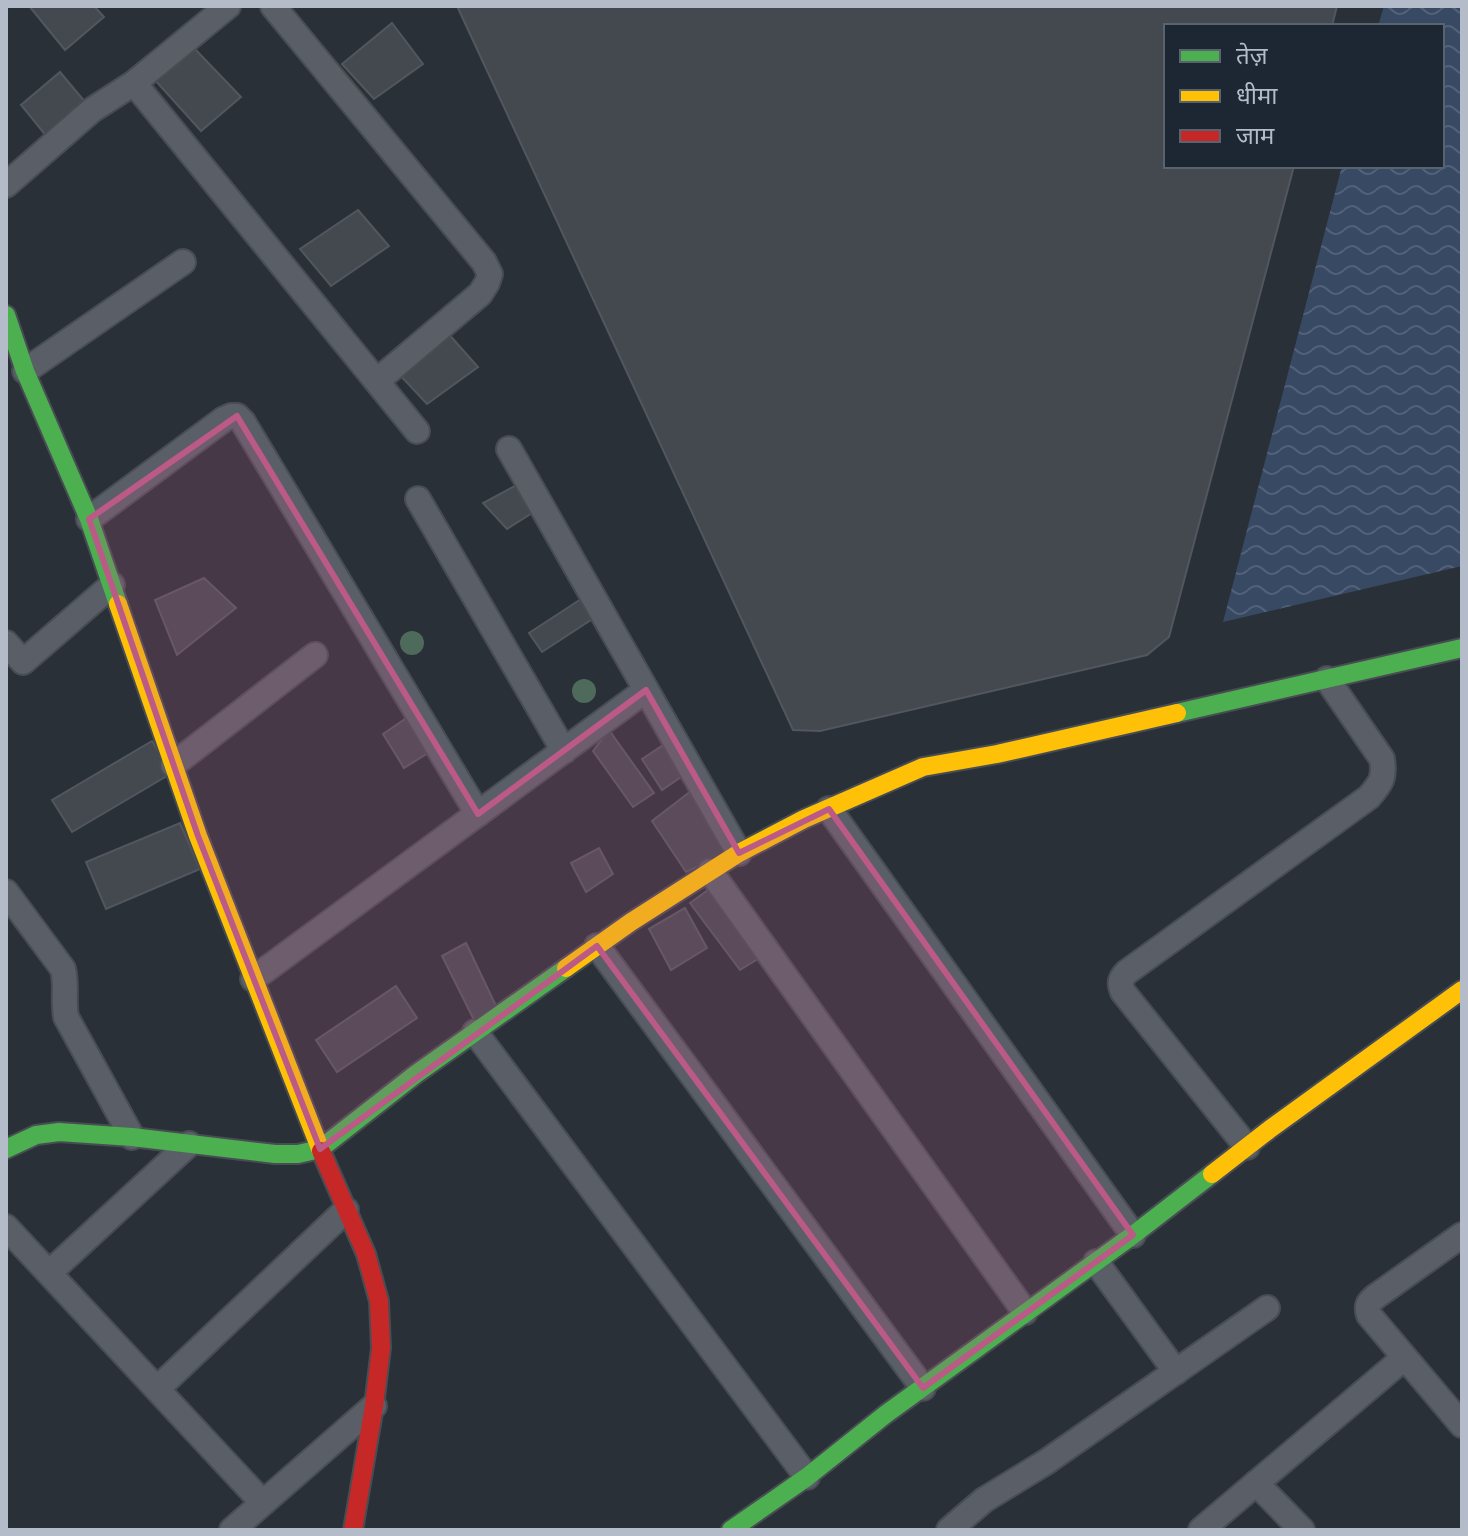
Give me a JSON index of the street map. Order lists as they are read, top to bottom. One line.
{"legend":["तेज़","धीमा","जाम"]}
